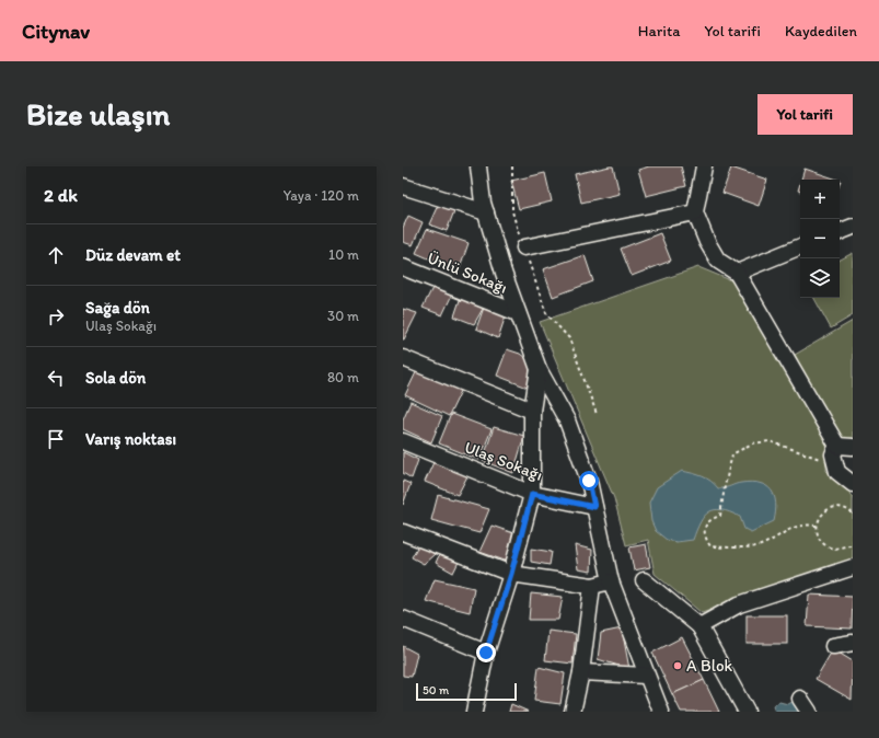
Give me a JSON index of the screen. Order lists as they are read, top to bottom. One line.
{"streets":{"street":["Ünlü Sokağı","Ulaş Sokağı"]},"places":["A Blok"],"scale_bar":"50 m","page":{"header":"Citynav","nav":["Harita","Yol tarifi","Kaydedilen"],"buttons":"Yol tarifi","title":"Bize ulaşın","heading":["2 dk","Yaya · 120 m"],"map_buttons":["+","−"],"list":[["Düz devam et","10 m"],["Sağa dön","Ulaş Sokağı","30 m"],["Sola dön","80 m"],"Varış noktası"],"scale":"50 m"}}
